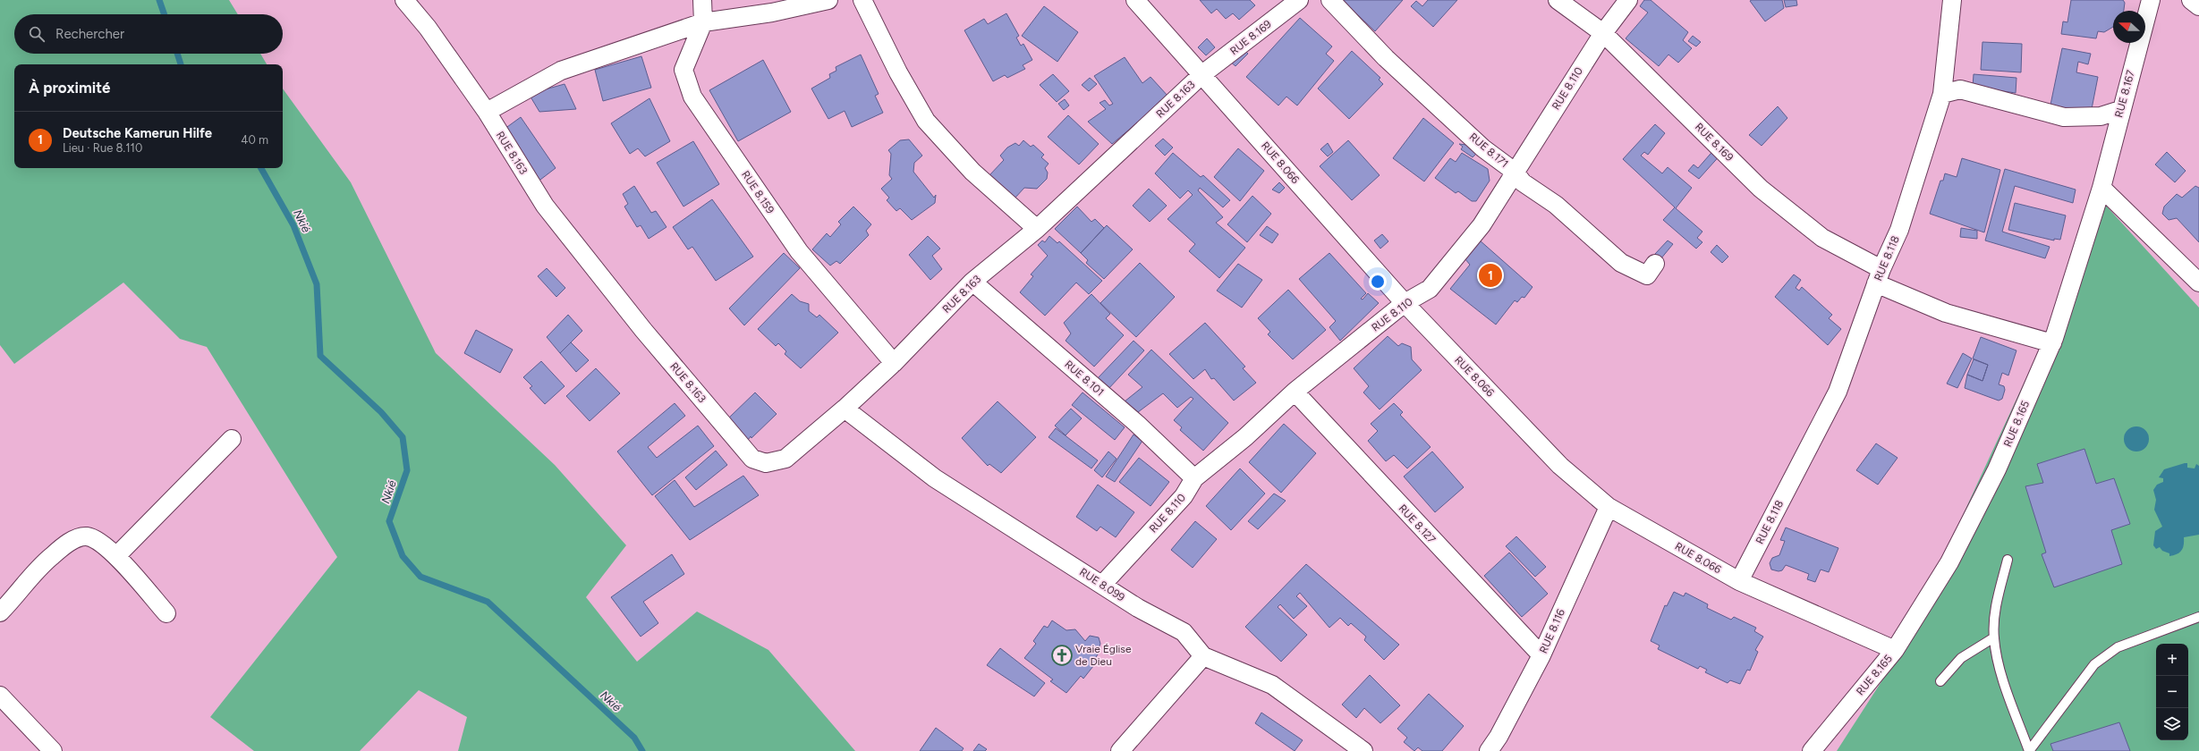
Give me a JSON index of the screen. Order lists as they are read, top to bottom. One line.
{"streets":{"street":["RUE 8.169","RUE 8.110","RUE 8.167","RUE 8.163","RUE 8.171","RUE 8.066","RUE 8.159","RUE 8.118","RUE 8.101","RUE 8.165","RUE 8.127","RUE 8.099","RUE 8.116"]},"crossings":[["RUE 8.169","RUE 8.110"],["RUE 8.169","RUE 8.163"],["RUE 8.169","RUE 8.066"],["RUE 8.169","RUE 8.118"],["RUE 8.169","RUE 8.165"],["RUE 8.110","RUE 8.171"],["RUE 8.110","RUE 8.066"],["RUE 8.110","RUE 8.101"],["RUE 8.110","RUE 8.127"],["RUE 8.110","RUE 8.099"],["RUE 8.167","RUE 8.165"],["RUE 8.163","RUE 8.066"],["RUE 8.163","RUE 8.159"],["RUE 8.163","RUE 8.101"],["RUE 8.163","RUE 8.099"],["RUE 8.066","RUE 8.118"],["RUE 8.066","RUE 8.165"],["RUE 8.066","RUE 8.116"],["RUE 8.127","RUE 8.116"]],"water":["Nkié"],"places":{"church":["Vraie Église de Dieu"]},"north":"left","page":{"search":"Rechercher","heading":"À proximité","list":[{"mark":"1","name":"Deutsche Kamerun Hilfe","note":"Lieu · Rue 8.110","value":"40 m"}],"pins":"1","map_buttons":["+","−"]}}
